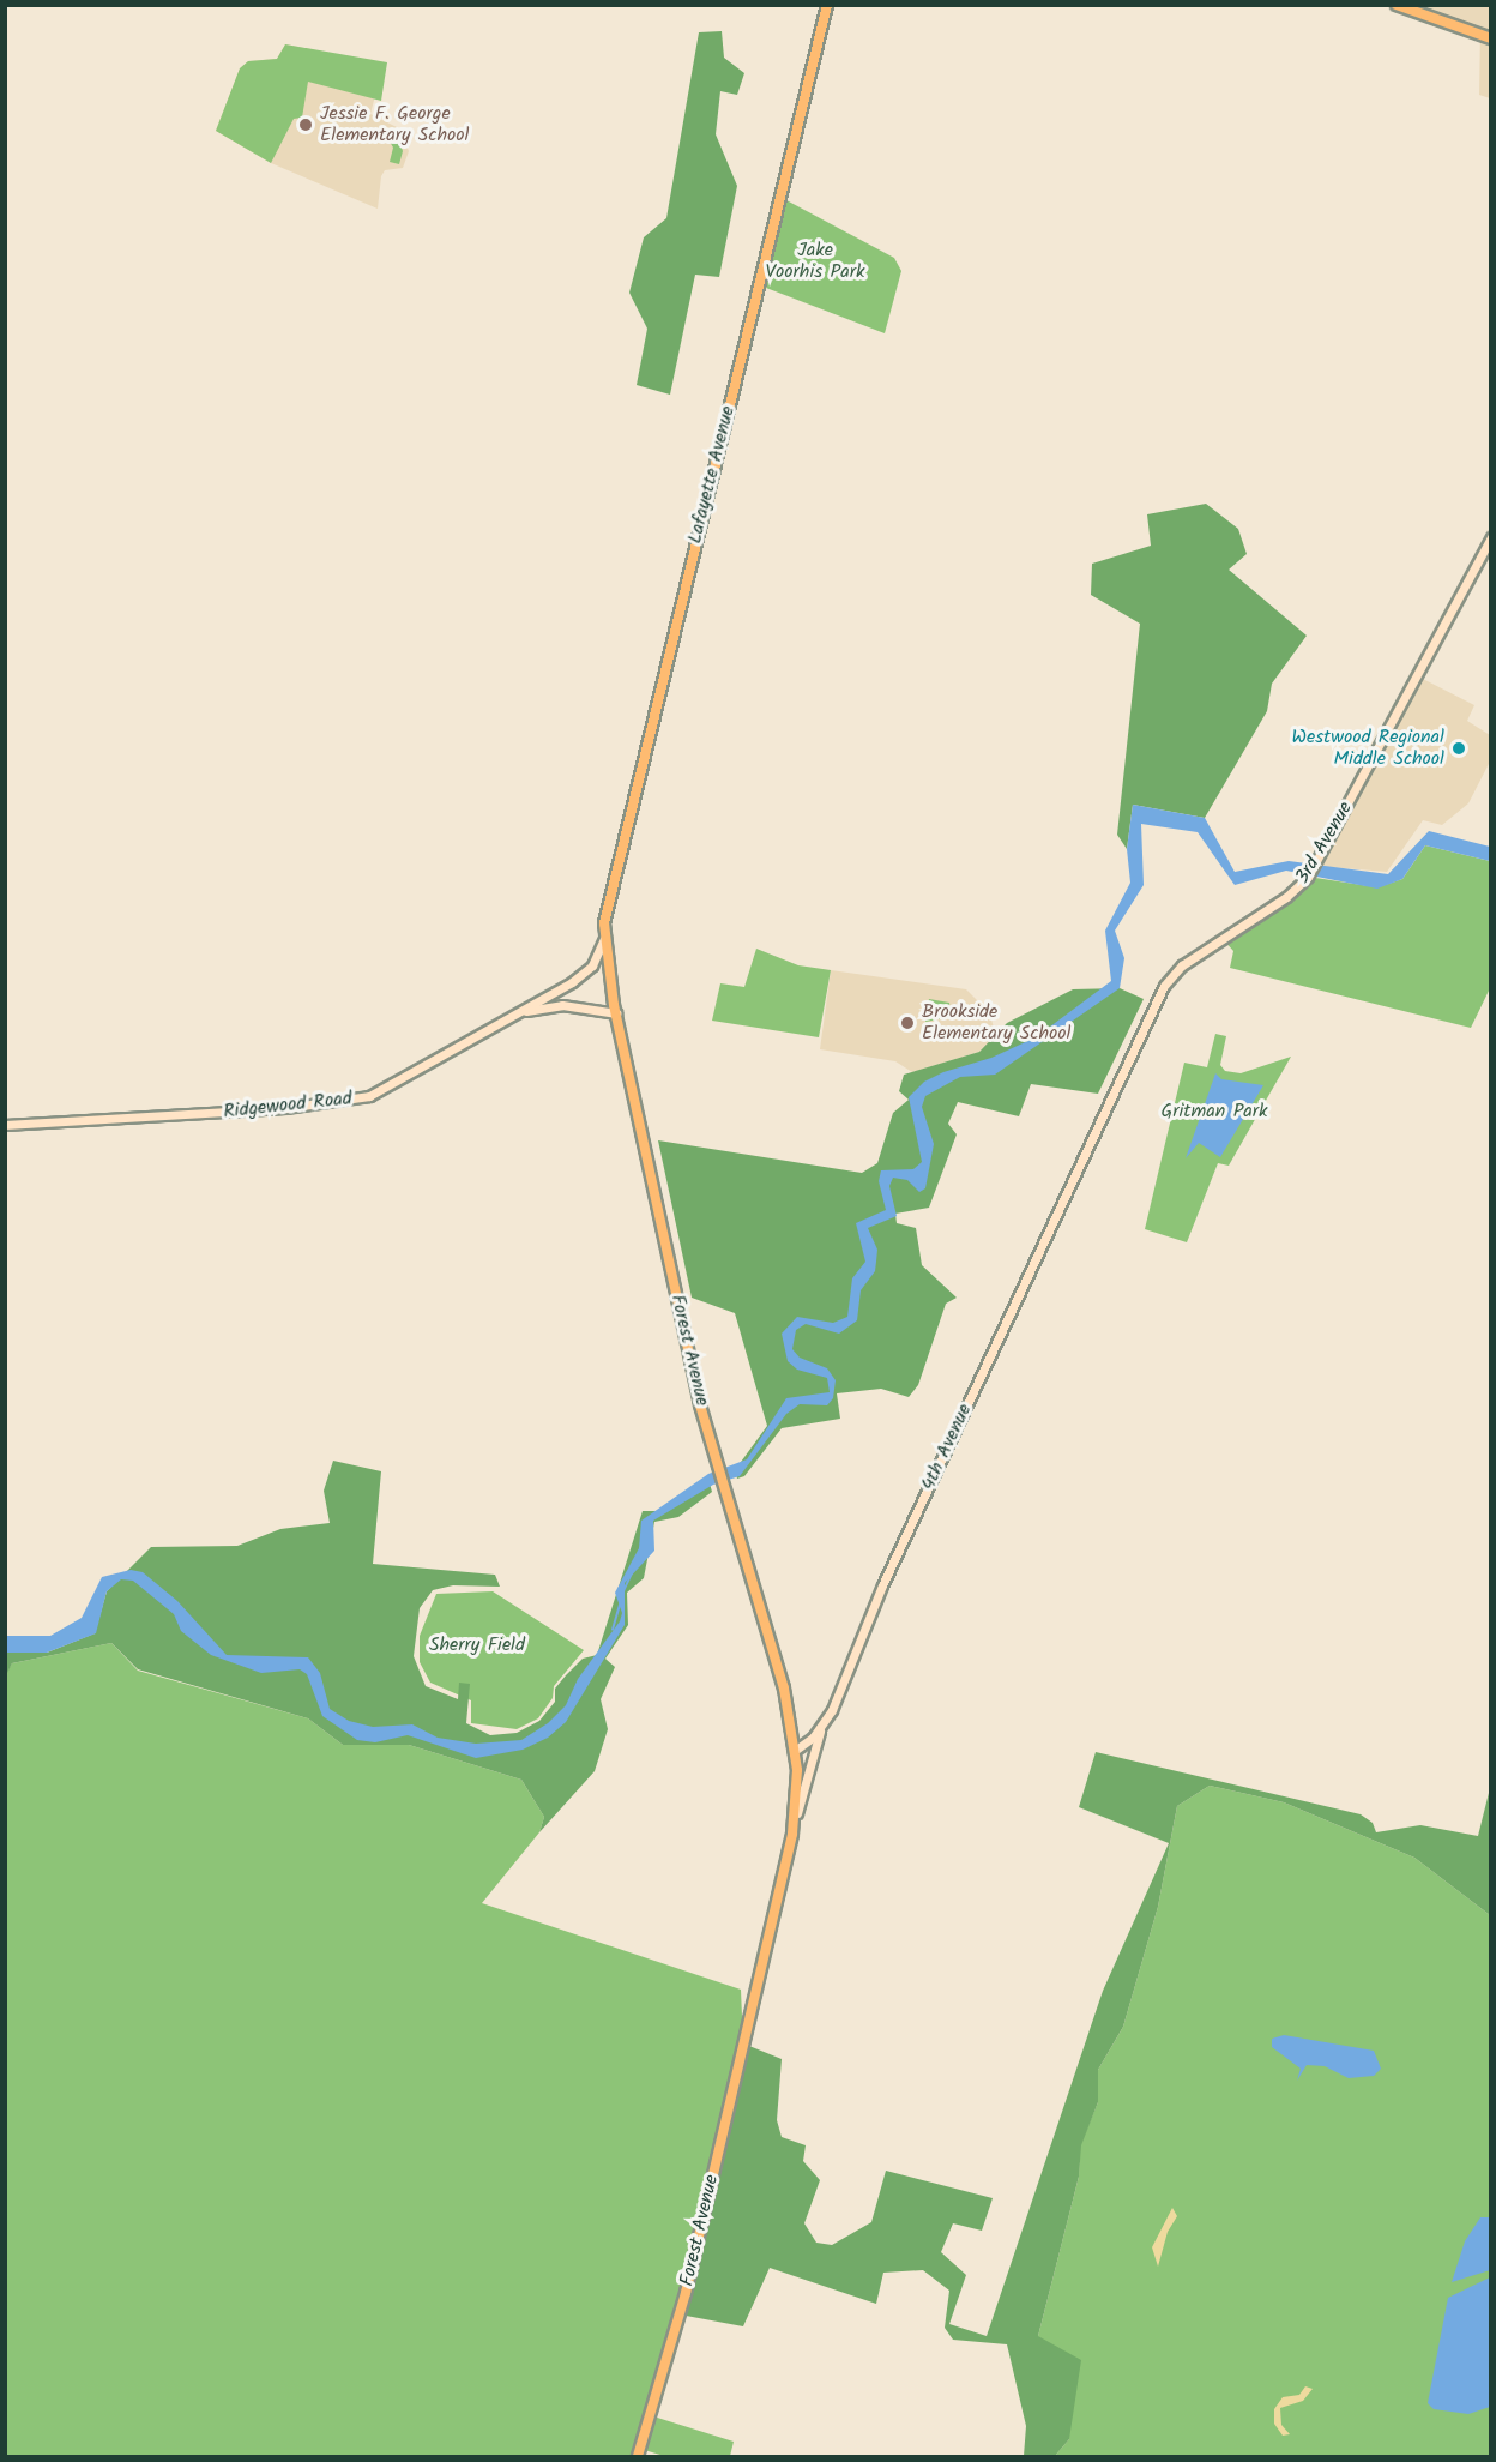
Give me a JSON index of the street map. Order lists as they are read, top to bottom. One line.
{"streets":{"main road":["Lafayette Avenue","3rd Avenue","Ridgewood Road","Forest Avenue","4th Avenue"]},"crossings":[["Lafayette Avenue","Ridgewood Road"],["Lafayette Avenue","Forest Avenue"],["3rd Avenue","4th Avenue"],["Ridgewood Road","Forest Avenue"],["Forest Avenue","4th Avenue"]],"parks":["Jake Voorhis Park","Gritman Park","Sherry Field"],"places":["Jessie F. George Elementary School","Westwood Regional Middle School","Brookside Elementary School"]}
